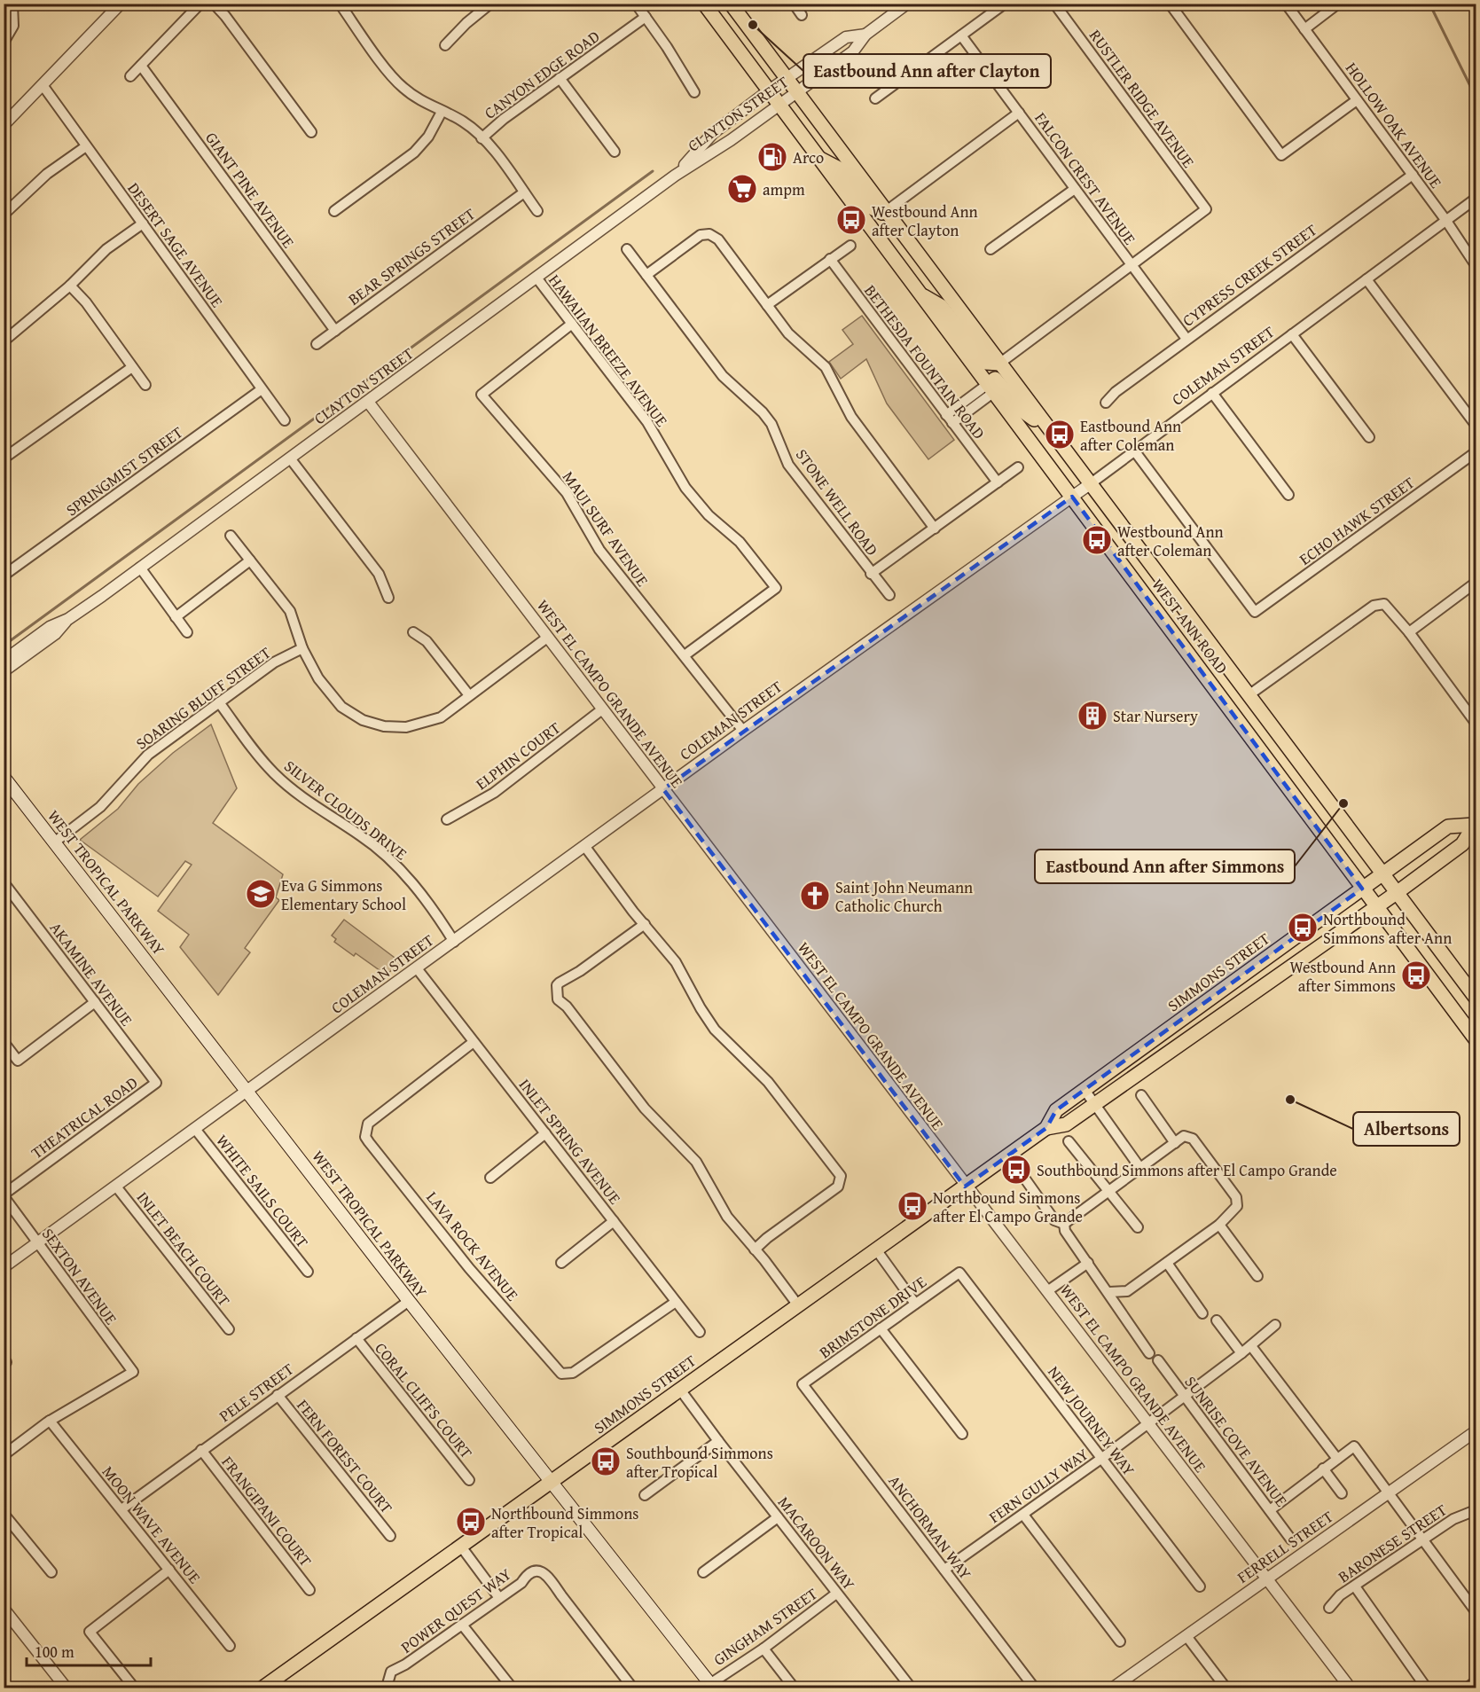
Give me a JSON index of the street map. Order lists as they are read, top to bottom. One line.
{"streets":{"main road":["WEST ANN ROAD","WEST TROPICAL PARKWAY","SIMMONS STREET"],"street":["CANYON EDGE ROAD","RUSTLER RIDGE AVENUE","CLAYTON STREET","HOLLOW OAK AVENUE","FALCON CREST AVENUE","GIANT PINE AVENUE","DESERT SAGE AVENUE","BEAR SPRINGS STREET","CYPRESS CREEK STREET","HAWAIIAN BREEZE AVENUE","BETHESDA FOUNTAIN ROAD","COLEMAN STREET","SPRINGMIST STREET","STONE WELL ROAD","ECHO HAWK STREET","MAUI SURF AVENUE","WEST EL CAMPO GRANDE AVENUE","SOARING BLUFF STREET","ELPHIN COURT","SILVER CLOUDS DRIVE","AKAMINE AVENUE","THEATRICAL ROAD","INLET SPRING AVENUE","WHITE SAILS COURT","LAVA ROCK AVENUE","INLET BEACH COURT","SEXTON AVENUE","BRIMSTONE DRIVE","PELE STREET","CORAL CLIFFS COURT","NEW JOURNEY WAY","SUNRISE COVE AVENUE","FERN FOREST COURT","FERN GULLY WAY","FRANGIPANI COURT","MOON WAVE AVENUE","ANCHORMAN WAY","MACAROON WAY","BARONESE STREET","FERRELL STREET","POWER QUEST WAY","GINGHAM STREET"]},"crossings":[["RUSTLER RIDGE AVENUE","FALCON CREST AVENUE"],["CLAYTON STREET","HAWAIIAN BREEZE AVENUE"],["CLAYTON STREET","WEST ANN ROAD"],["CLAYTON STREET","WEST EL CAMPO GRANDE AVENUE"],["HOLLOW OAK AVENUE","CYPRESS CREEK STREET"],["HOLLOW OAK AVENUE","COLEMAN STREET"],["FALCON CREST AVENUE","CYPRESS CREEK STREET"],["GIANT PINE AVENUE","BEAR SPRINGS STREET"],["DESERT SAGE AVENUE","SPRINGMIST STREET"],["HAWAIIAN BREEZE AVENUE","MAUI SURF AVENUE"],["COLEMAN STREET","ECHO HAWK STREET"],["COLEMAN STREET","MAUI SURF AVENUE"],["COLEMAN STREET","WEST ANN ROAD"],["COLEMAN STREET","WEST EL CAMPO GRANDE AVENUE"],["COLEMAN STREET","SILVER CLOUDS DRIVE"],["COLEMAN STREET","WEST TROPICAL PARKWAY"],["COLEMAN STREET","INLET SPRING AVENUE"],["COLEMAN STREET","WHITE SAILS COURT"],["COLEMAN STREET","INLET BEACH COURT"],["COLEMAN STREET","SEXTON AVENUE"],["WEST ANN ROAD","SIMMONS STREET"],["WEST EL CAMPO GRANDE AVENUE","ELPHIN COURT"],["WEST EL CAMPO GRANDE AVENUE","SIMMONS STREET"],["WEST EL CAMPO GRANDE AVENUE","FERN GULLY WAY"],["WEST EL CAMPO GRANDE AVENUE","FERRELL STREET"],["SOARING BLUFF STREET","SILVER CLOUDS DRIVE"],["SOARING BLUFF STREET","WEST TROPICAL PARKWAY"],["WEST TROPICAL PARKWAY","SIMMONS STREET"],["WEST TROPICAL PARKWAY","PELE STREET"],["WEST TROPICAL PARKWAY","GINGHAM STREET"],["SIMMONS STREET","MACAROON WAY"],["AKAMINE AVENUE","THEATRICAL ROAD"],["THEATRICAL ROAD","SEXTON AVENUE"],["INLET SPRING AVENUE","LAVA ROCK AVENUE"],["SEXTON AVENUE","MOON WAVE AVENUE"],["BRIMSTONE DRIVE","NEW JOURNEY WAY"],["BRIMSTONE DRIVE","ANCHORMAN WAY"],["PELE STREET","CORAL CLIFFS COURT"],["PELE STREET","FERN FOREST COURT"],["PELE STREET","FRANGIPANI COURT"],["PELE STREET","MOON WAVE AVENUE"],["NEW JOURNEY WAY","FERN GULLY WAY"],["SUNRISE COVE AVENUE","FERN GULLY WAY"],["FERN GULLY WAY","ANCHORMAN WAY"],["MACAROON WAY","GINGHAM STREET"]],"places":{"other":["Eastbound Ann after Clayton","Eastbound Ann after Simmons","Albertsons"],"fuel station":["Arco"],"supermarket":["ampm"],"bus stop":["Westbound Ann after Clayton","Eastbound Ann after Coleman","Westbound Ann after Coleman","Northbound Simmons after Ann","Westbound Ann after Simmons","Southbound Simmons after El Campo Grande","Northbound Simmons after El Campo Grande","Southbound Simmons after Tropical","Northbound Simmons after Tropical"],"building":["Star Nursery"],"school or university":["Eva G Simmons Elementary School"],"church":["Saint John Neumann Catholic Church"]},"scale_bar":"100 m"}
